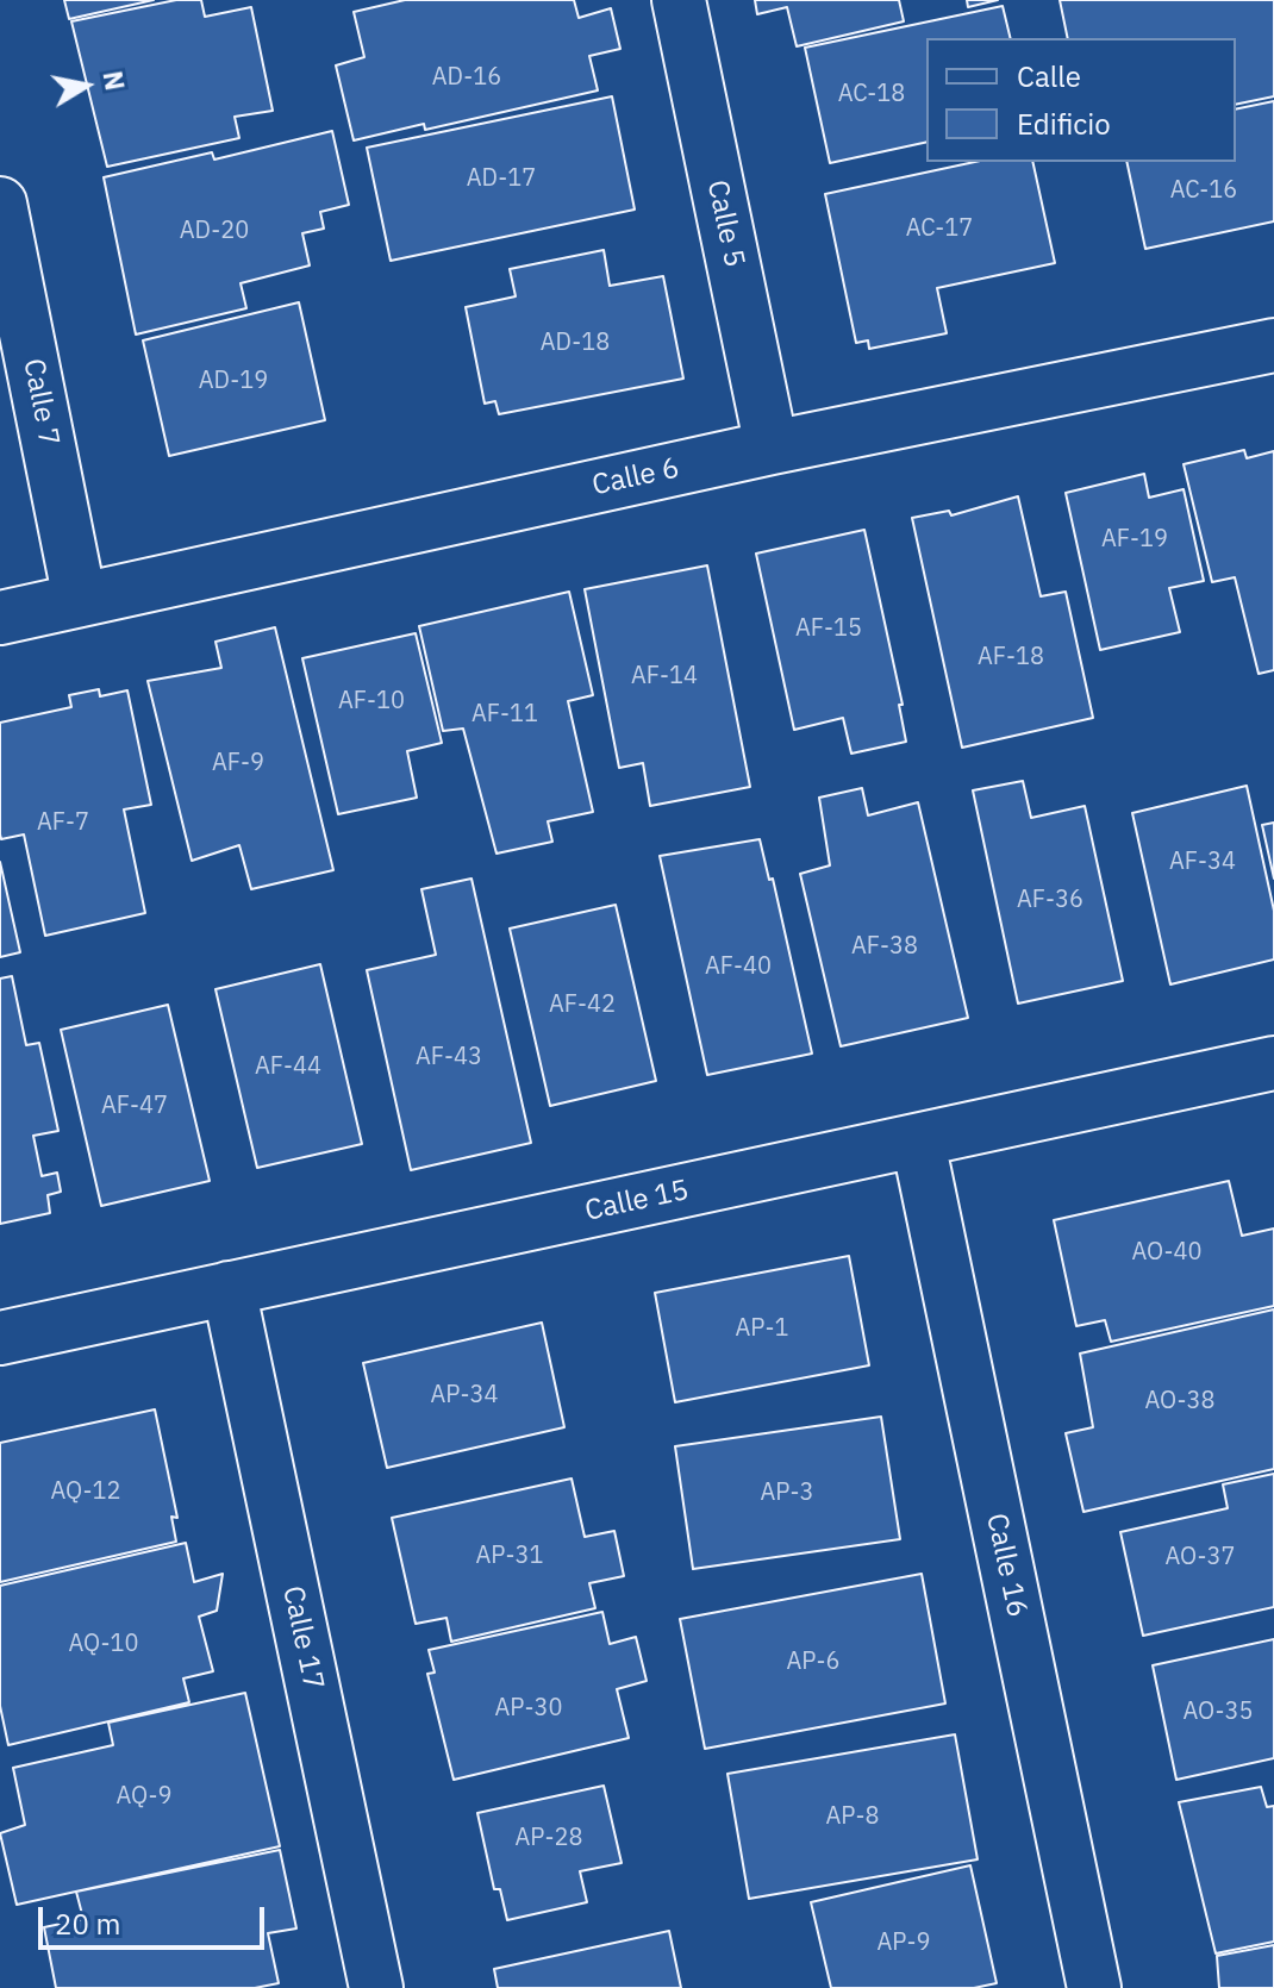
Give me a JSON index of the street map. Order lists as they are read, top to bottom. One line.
{"streets":{"street":["Calle 5","Calle 7","Calle 6","Calle 15","Calle 16","Calle 17"]},"crossings":[["Calle 5","Calle 6"],["Calle 7","Calle 6"],["Calle 15","Calle 16"],["Calle 15","Calle 17"]],"house_numbers":["AD-16","AC-18","AD-17","AC-16","AC-17","AD-20","AD-18","AD-19","AF-19","AF-15","AF-18","AF-14","AF-10","AF-11","AF-9","AF-7","AF-34","AF-36","AF-38","AF-40","AF-42","AF-43","AF-44","AF-47","AO-40","AP-1","AP-34","AO-38","AQ-12","AP-3","AP-31","AO-37","AQ-10","AP-6","AP-30","AO-35","AQ-9","AP-8","AP-28","AP-9"],"legend":["Calle","Edificio"],"scale_bar":"20 m","north":"right"}
